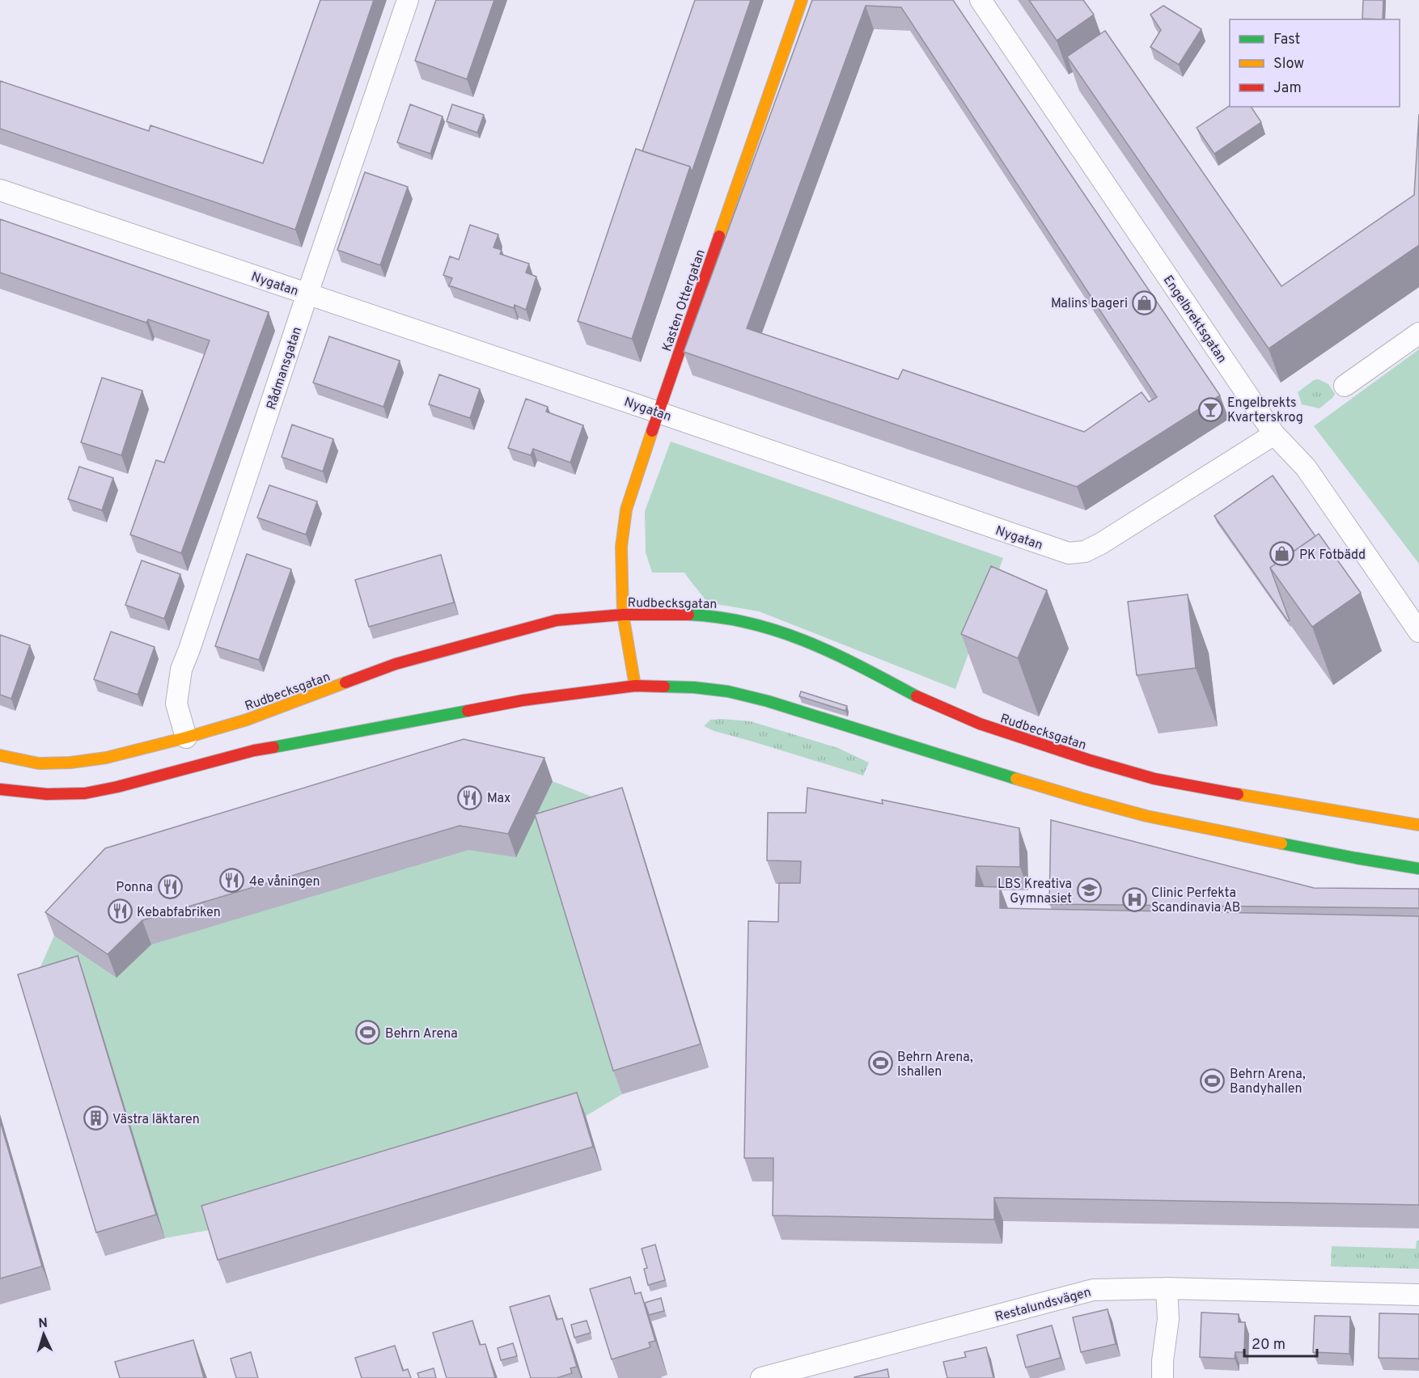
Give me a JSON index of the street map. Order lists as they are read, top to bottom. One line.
{"streets":{"main road":["Kasten Ottergatan","Rudbecksgatan"],"street":["Nygatan","Engelbrektsgatan","Rådmansgatan","Restalundsvägen"]},"crossings":[["Nygatan","Kasten Ottergatan"],["Nygatan","Engelbrektsgatan"],["Nygatan","Rådmansgatan"],["Kasten Ottergatan","Rudbecksgatan"],["Rådmansgatan","Rudbecksgatan"]],"places":{"shop":["Malins bageri","PK Fotbädd"],"bar":["Engelbrekts Kvarterskrog"],"restaurant":["Max","4e våningen","Ponna","Kebabfabriken"],"school or university":["LBS Kreativa Gymnasiet"],"hospital":["Clinic Perfekta Scandinavia AB"],"sports":["Behrn Arena","Behrn Arena, Ishallen","Behrn Arena, Bandyhallen"],"building":["Västra läktaren"]},"legend":["Fast","Slow","Jam"],"scale_bar":"20 m","north":"top"}
